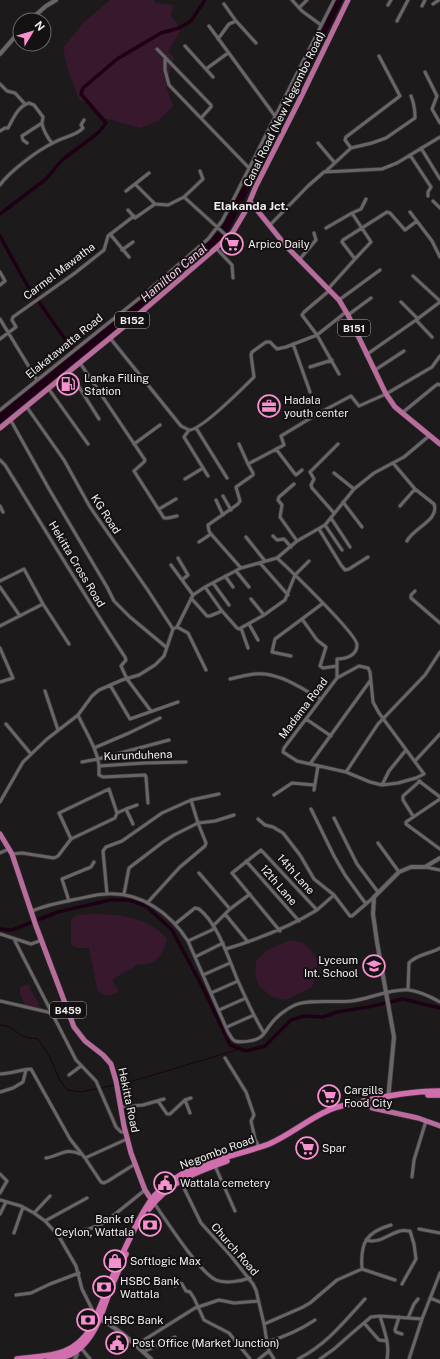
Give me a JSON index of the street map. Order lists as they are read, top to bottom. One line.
{"streets":{"highway":["Negombo Road"],"main road":["Canal Road (New Negombo Road)","B152","B151","B459","Hekitta Road"],"street":["Carmel Mawatha","Elakatawatta Road","KG Road","Hekitta Cross Road","Madama Road","Kurunduhena","14th Lane","12th Lane","Church Road"]},"crossings":[["Canal Road (New Negombo Road)","B151"],["Canal Road (New Negombo Road)","KG Road"],["14th Lane","12th Lane"],["B459","Hekitta Road"],["Hekitta Road","Negombo Road"],["Negombo Road","Church Road"]],"districts":["Elakanda Jct."],"water":["Hamilton Canal"],"places":{"supermarket":["Arpico Daily","Cargills Food City","Spar"],"fuel station":["Lanka Filling Station"],"office":["Hadala youth center"],"school or university":["Lyceum Int. School"],"public building":["Wattala cemetery","Post Office (Market Junction)"],"bank":["Bank of Ceylon, Wattala","HSBC Bank Wattala","HSBC Bank"],"shop":["Softlogic Max"]},"north":"top right"}
